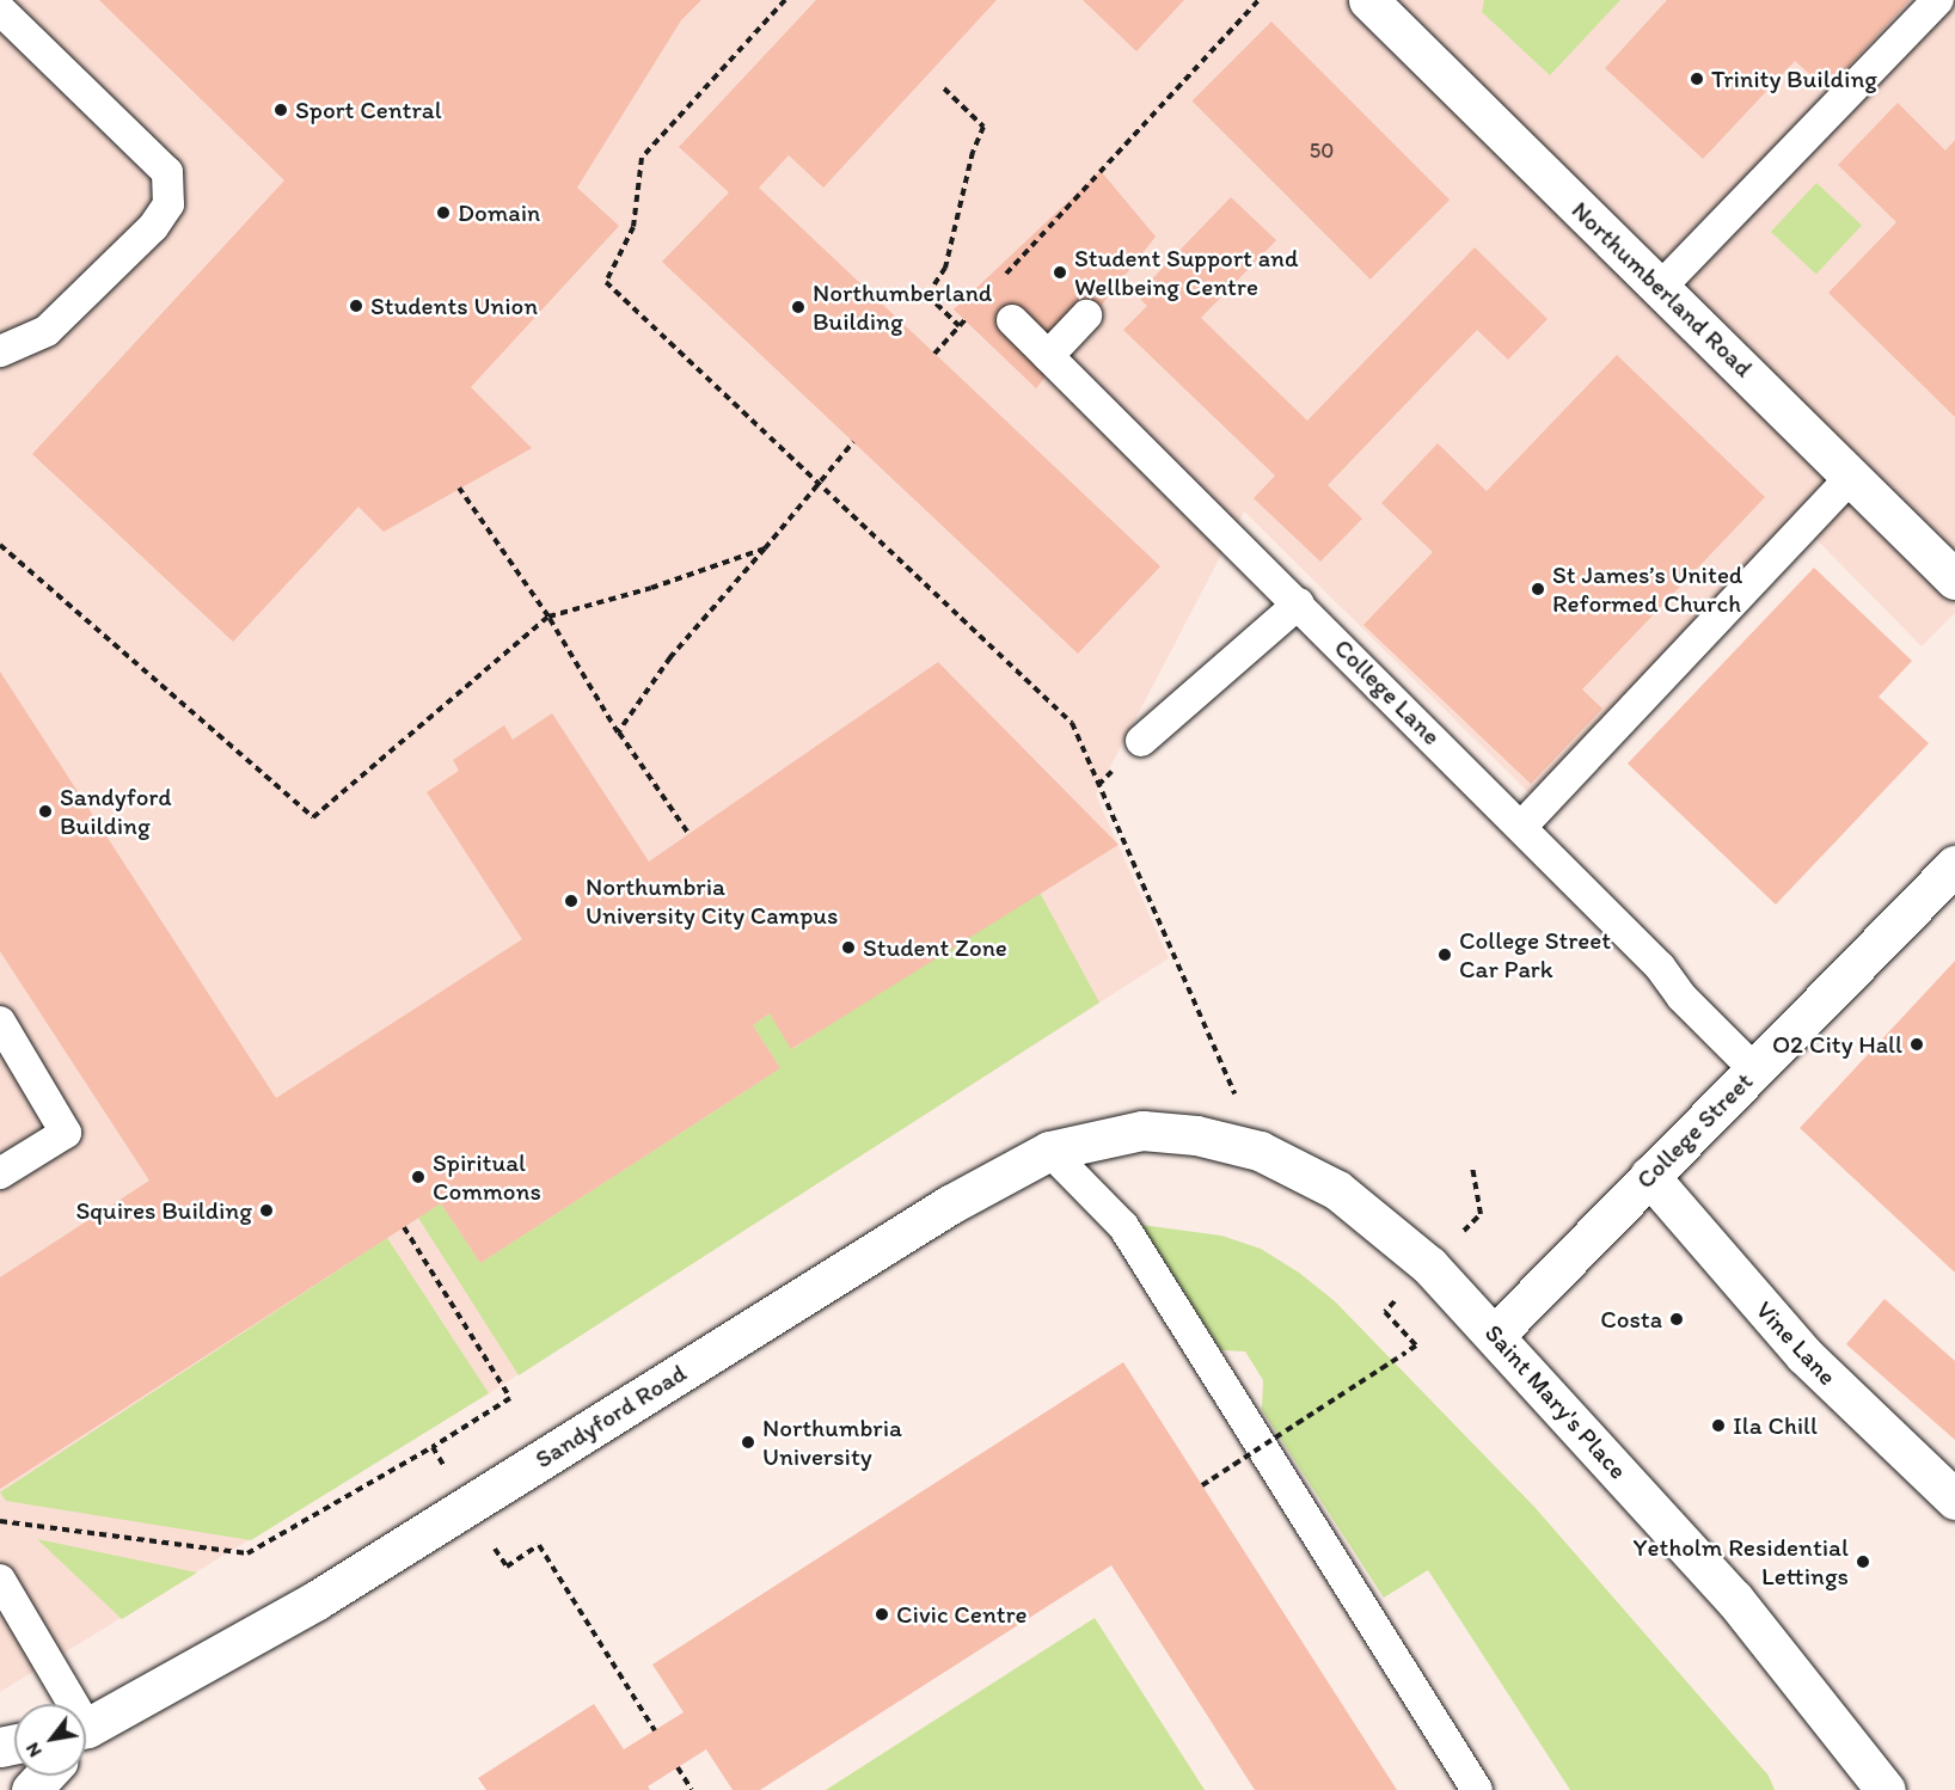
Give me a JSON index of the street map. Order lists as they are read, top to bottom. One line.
{"streets":{"main road":["Northumberland Road","College Street","Vine Lane","Saint Mary's Place","Sandyford Road"],"lane":["College Lane"]},"crossings":[["College Lane","College Street"],["College Street","Vine Lane"],["College Street","Saint Mary's Place"],["Saint Mary's Place","Sandyford Road"]],"places":["Trinity Building","Sport Central","Domain","Student Support and Wellbeing Centre","Students Union","Northumberland Building","St James’s United Reformed Church","Sandyford Building","Northumbria University City Campus","Student Zone","College Street Car Park","O2 City Hall","Spiritual Commons","Squires Building","Costa","Ila Chill","Northumbria University","Yetholm Residential Lettings","Civic Centre"],"house_numbers":["50"],"north":"bottom left"}
